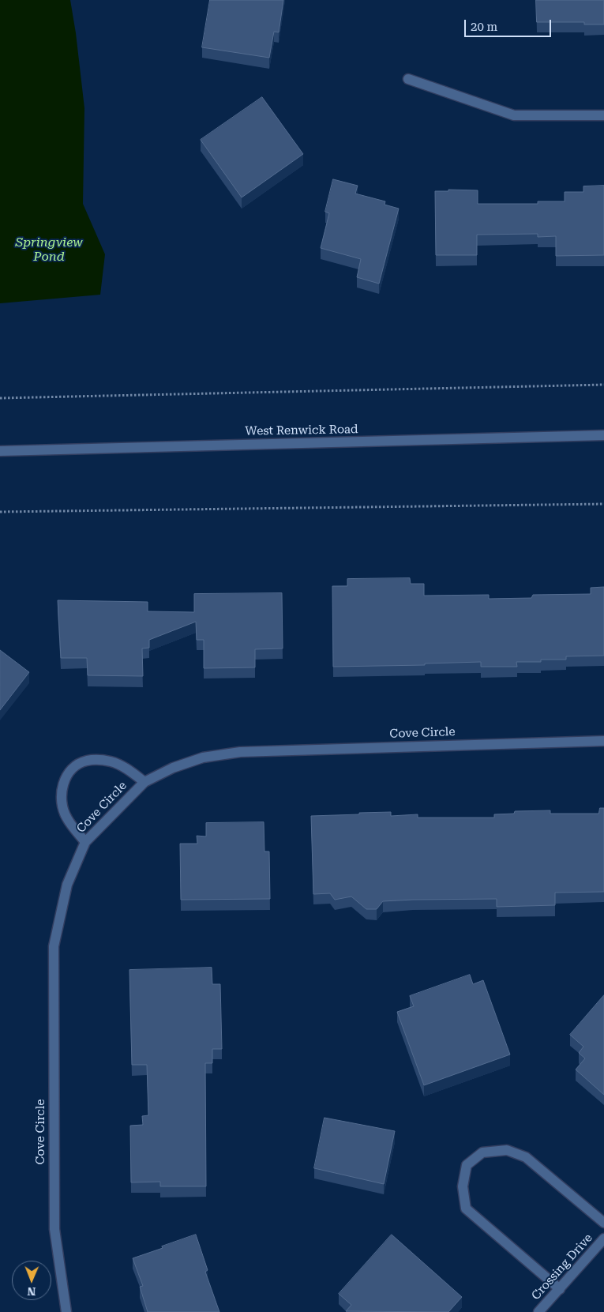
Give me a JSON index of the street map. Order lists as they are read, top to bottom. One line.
{"streets":{"street":["West Renwick Road","Cove Circle","Crossing Drive"]},"water":["Springview Pond"],"scale_bar":"20 m","north":"bottom"}
